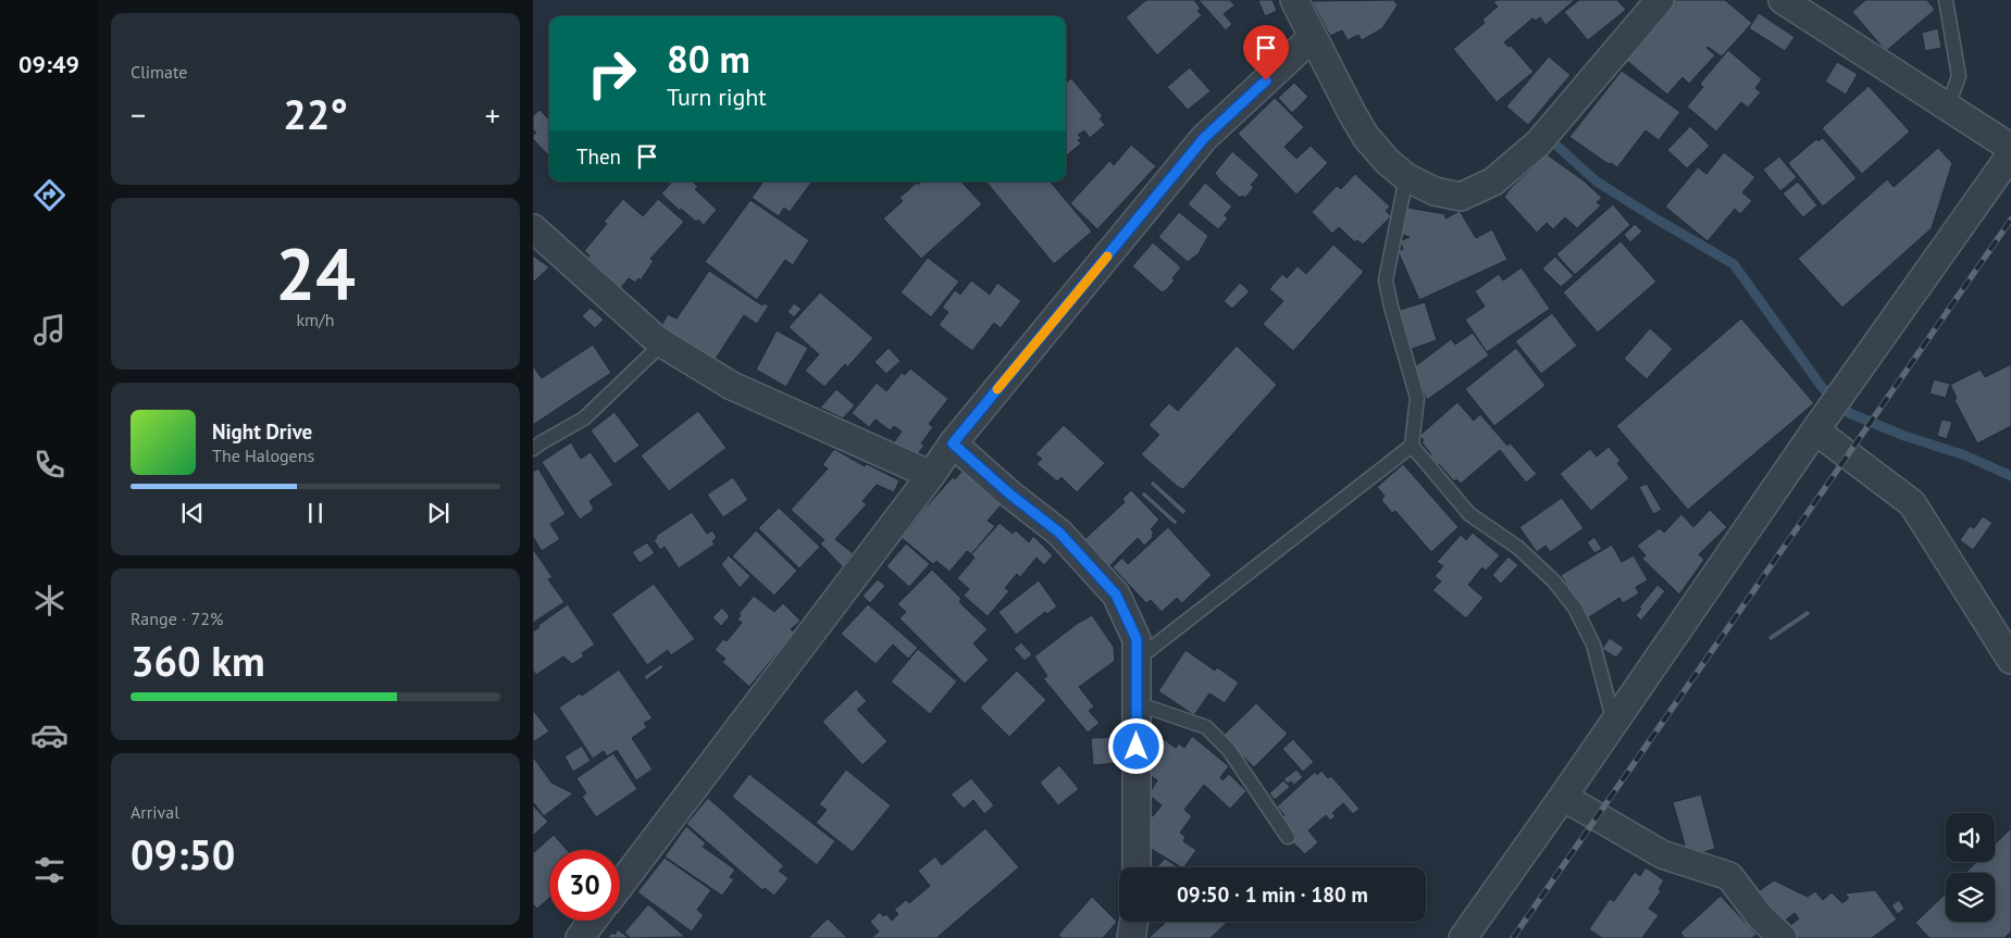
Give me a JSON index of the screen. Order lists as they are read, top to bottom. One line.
{"page":{"tabs":"09:49","tile":["Climate",["24","km/h"],["Range · 72%","360 km"],["Arrival","09:50"]],"turn":["80 m","Turn right"],"heat":["−","22°","+"],"then":"Then","song":["Night Drive","The Halogens"],"limit":"30","trip":"09:50 · 1 min · 180 m"}}
